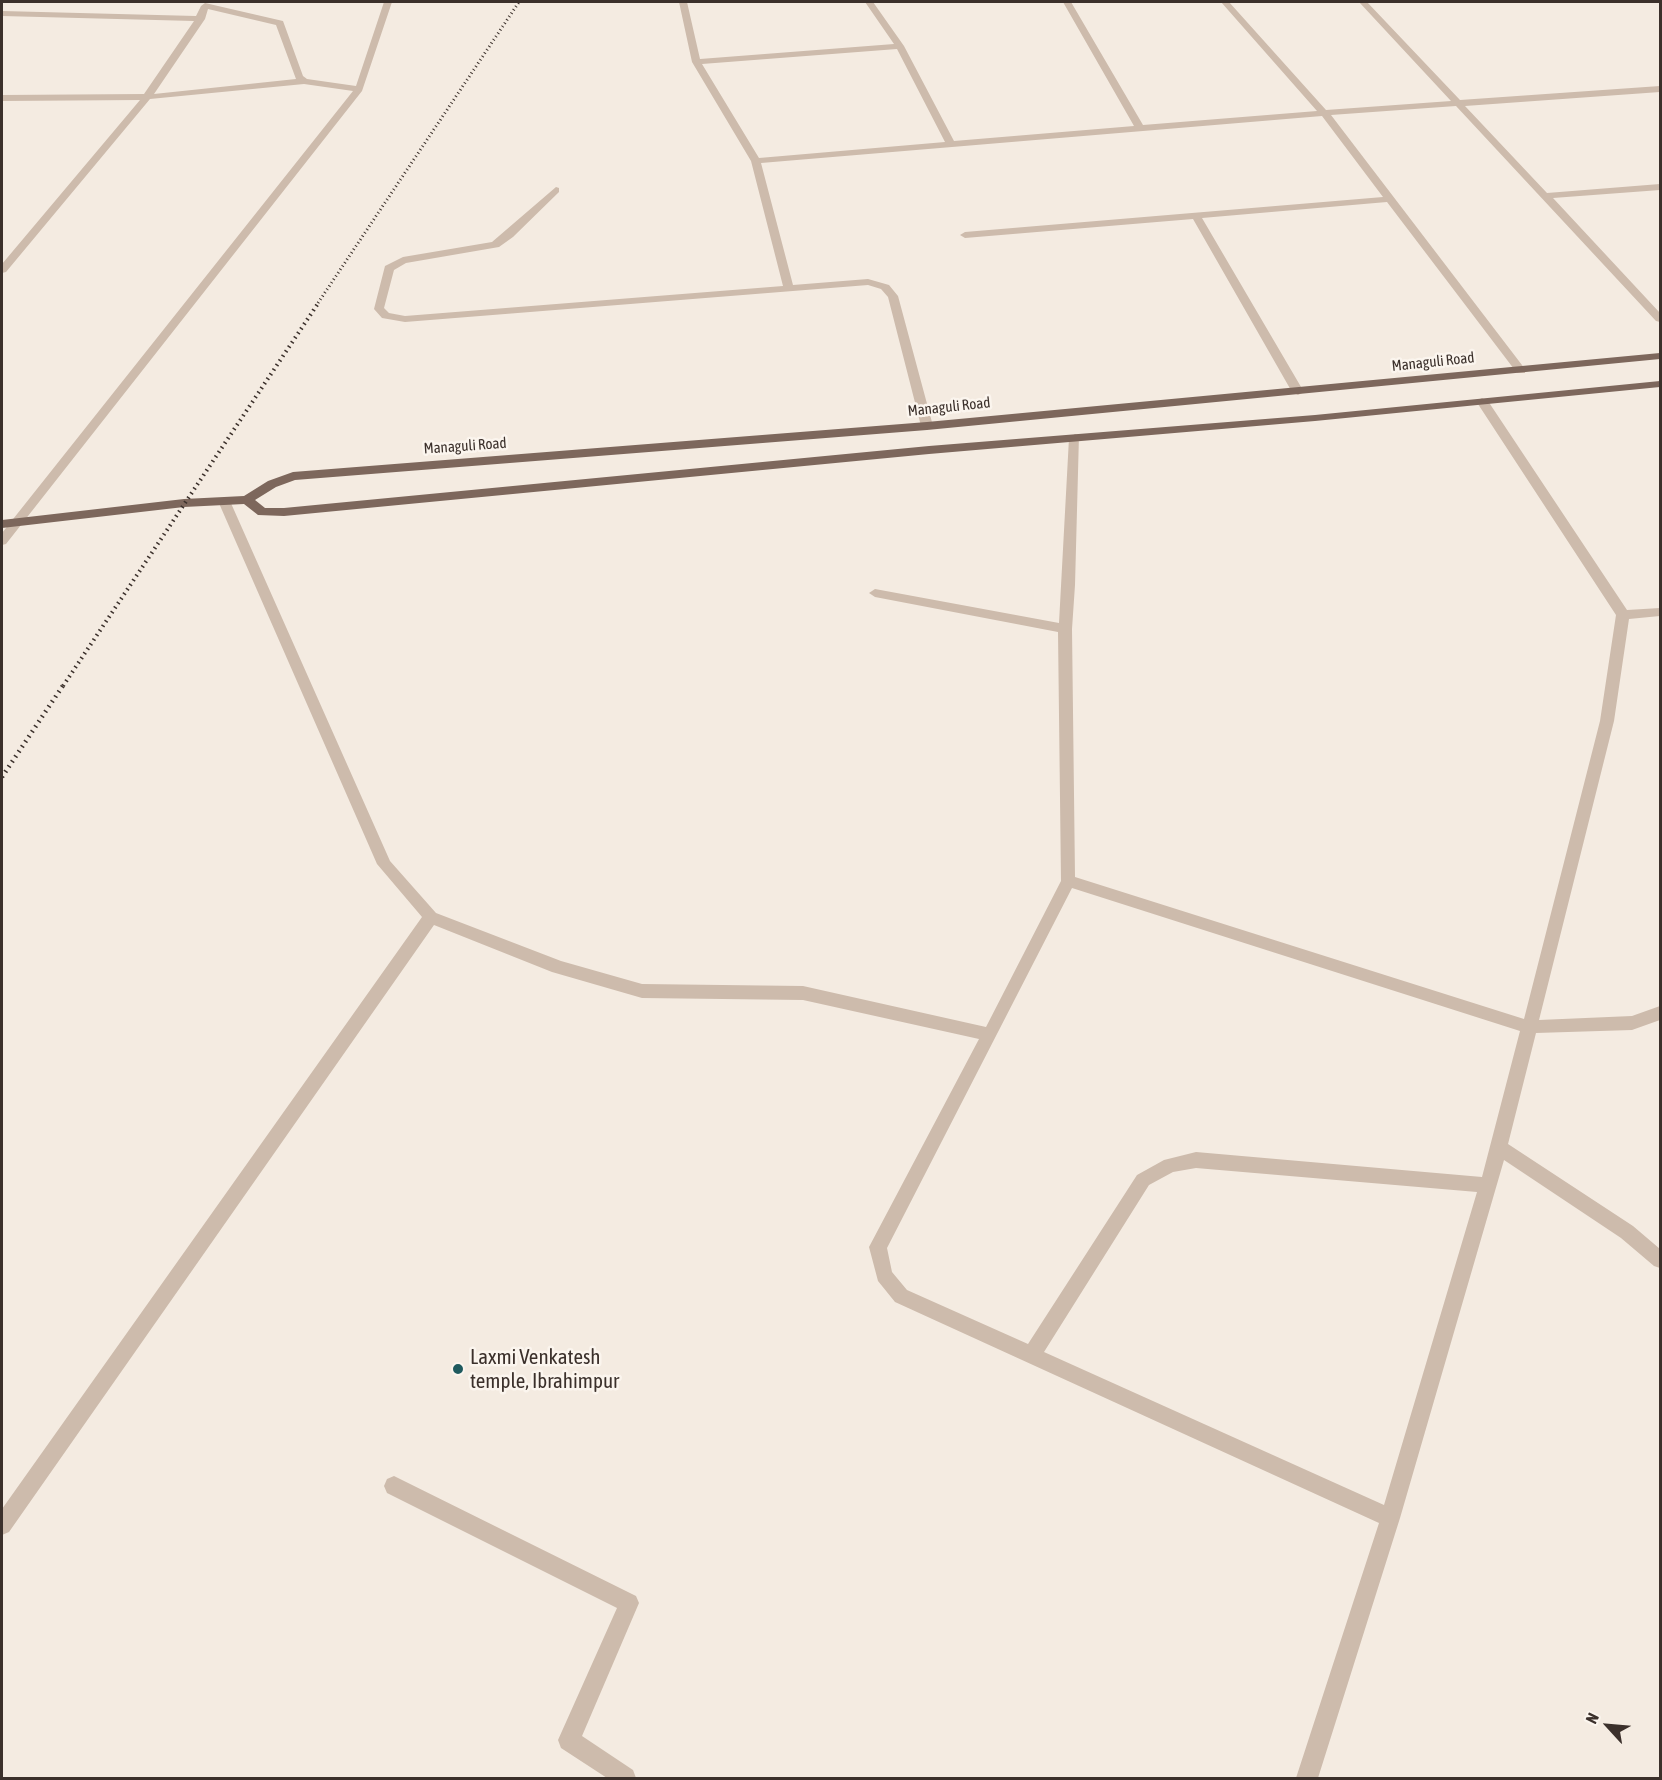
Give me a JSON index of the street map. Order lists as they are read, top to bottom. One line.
{"streets":{"main road":["Managuli Road"]},"places":["Laxmi Venkatesh temple, Ibrahimpur"],"north":"top left"}
